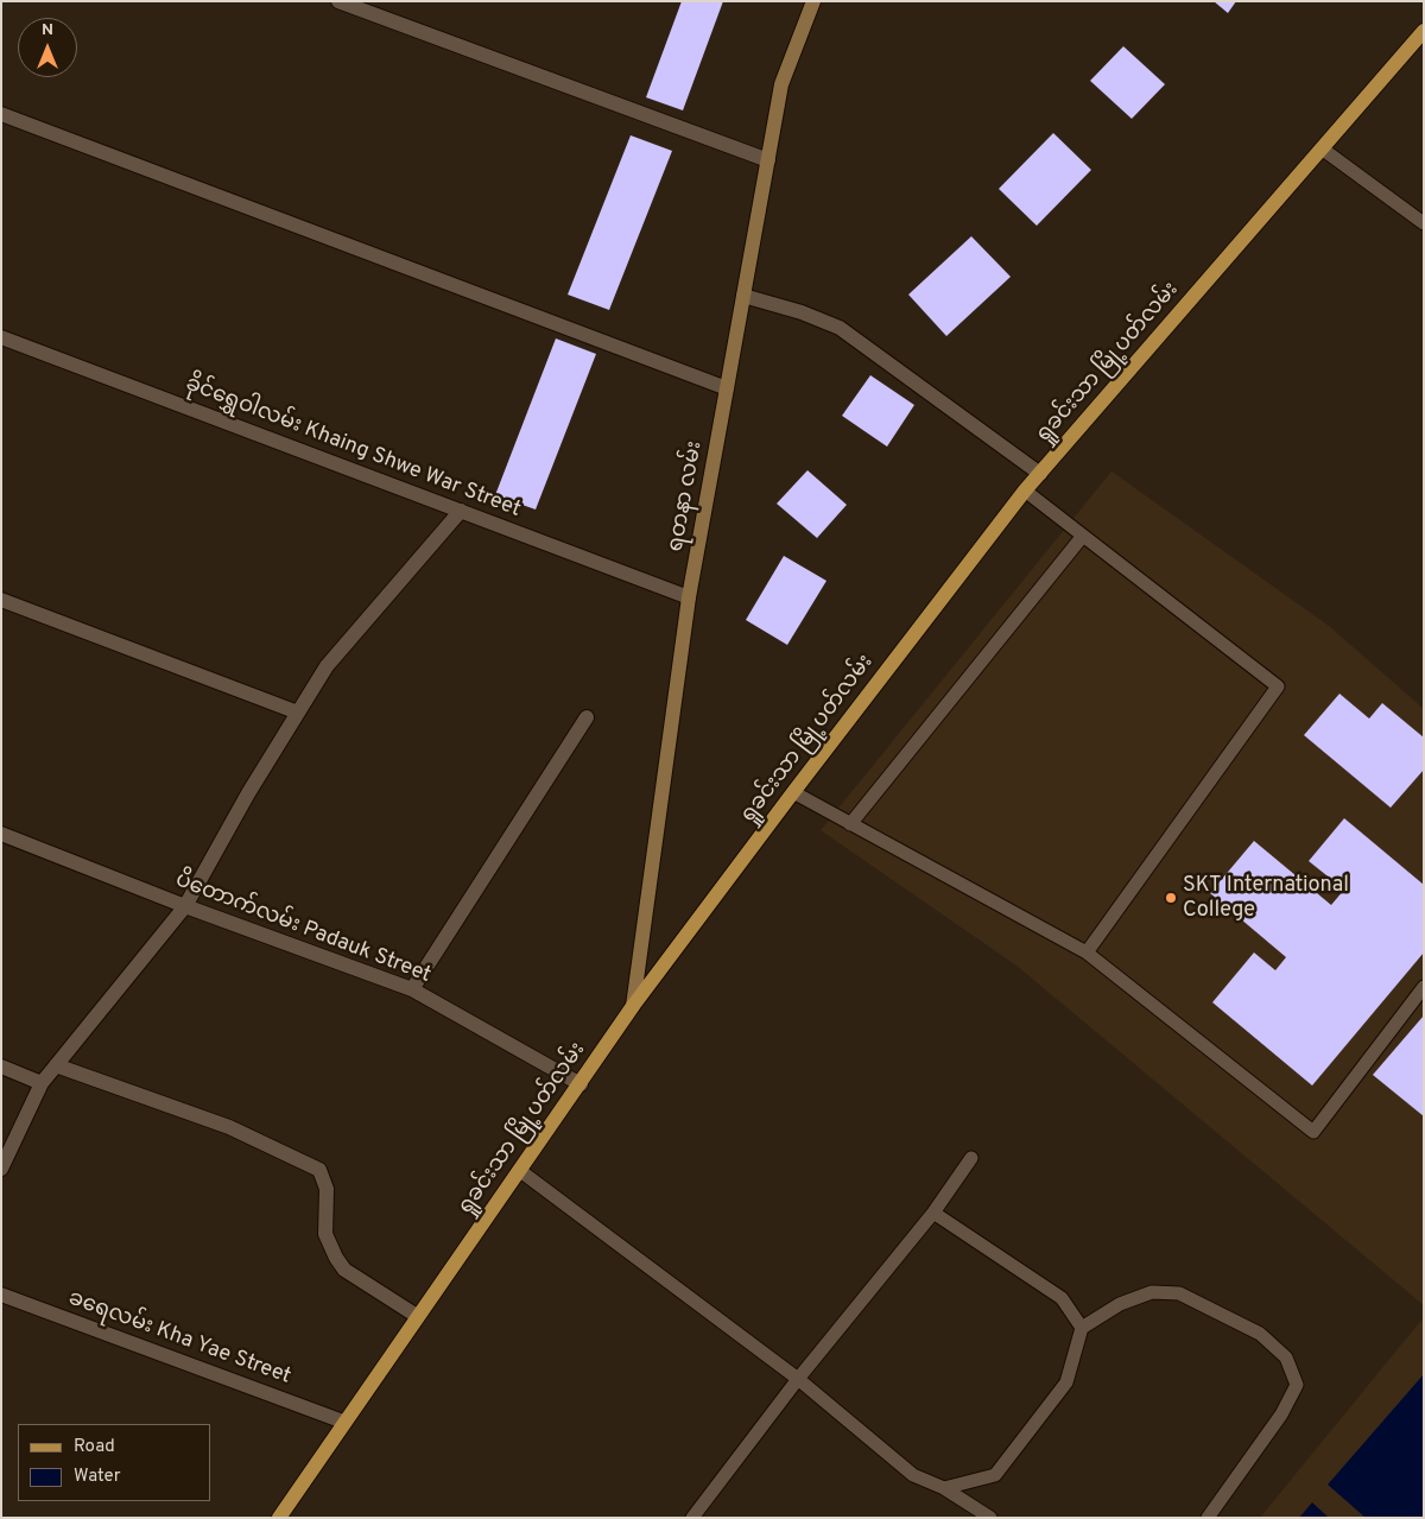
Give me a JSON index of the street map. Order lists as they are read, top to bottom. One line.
{"streets":{"main road":["ရှုခင်းသာ မြို့ပတ်လမ်း","ရတနာ လမ်း"],"street":["ခိုင်ရွှေဝါလမ်း Khaing Shwe War Street","ပိတောက်လမ်း Padauk Street","ခရေလမ်း Kha Yae Street"]},"crossings":[["ရှုခင်းသာ မြို့ပတ်လမ်း","ရတနာ လမ်း"],["ရှုခင်းသာ မြို့ပတ်လမ်း","ပိတောက်လမ်း Padauk Street"],["ရှုခင်းသာ မြို့ပတ်လမ်း","ခရေလမ်း Kha Yae Street"],["ခိုင်ရွှေဝါလမ်း Khaing Shwe War Street","ရတနာ လမ်း"]],"places":["SKT International College"],"legend":["Road","Water"],"north":"top"}
